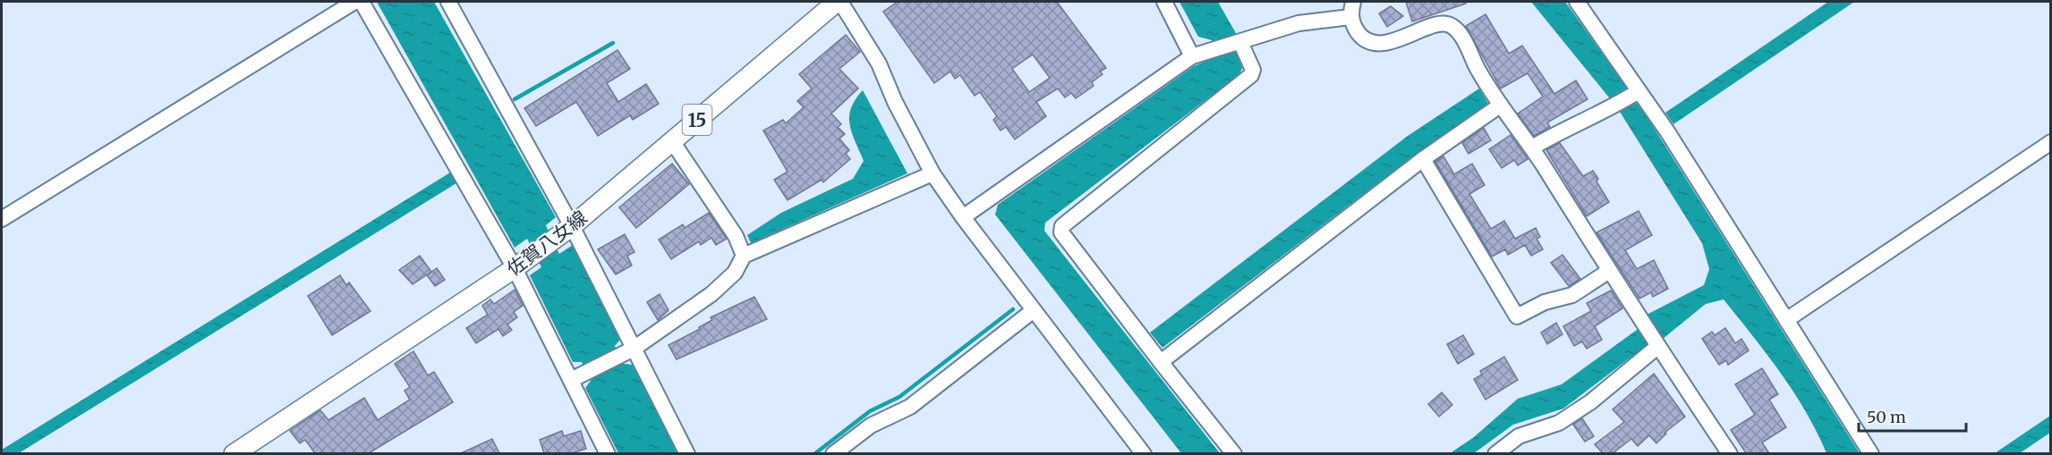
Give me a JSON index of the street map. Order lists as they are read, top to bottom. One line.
{"streets":{"main road":["15","佐賀八女線"]},"scale_bar":"50 m"}
